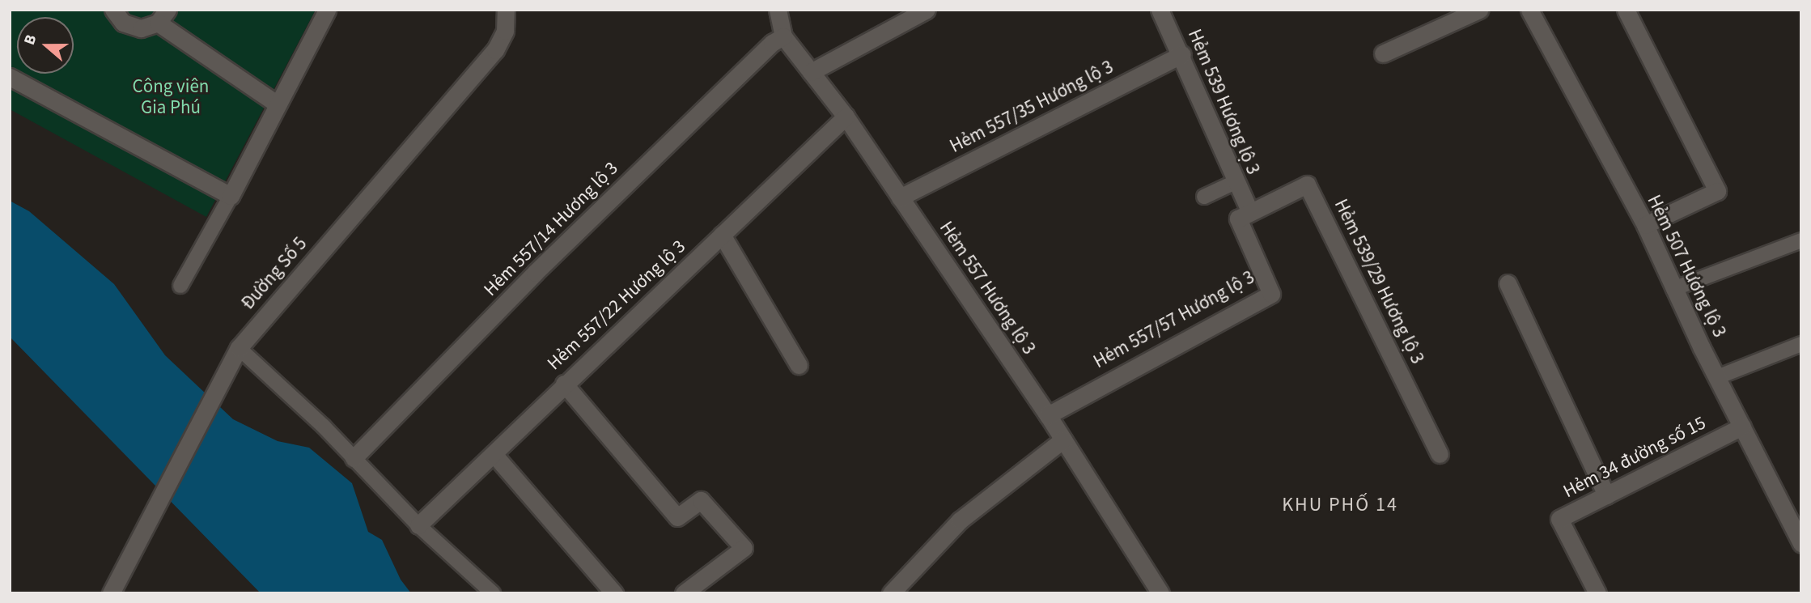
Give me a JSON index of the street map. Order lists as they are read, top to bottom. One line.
{"streets":{"street":["Hẻm 539 Hương lộ 3","Hẻm 557/35 Hương lộ 3","Hẻm 557/14 Hương lộ 3","Hẻm 507 Hương lộ 3","Đường Số 5","Hẻm 539/29 Hương lộ 3","Hẻm 557 Hương lộ 3","Hẻm 557/22 Hương lộ 3","Hẻm 557/57 Hương lộ 3","Hẻm 34 đường số 15"]},"crossings":[["Hẻm 539 Hương lộ 3","Hẻm 557/35 Hương lộ 3"],["Hẻm 539 Hương lộ 3","Hẻm 539/29 Hương lộ 3"],["Hẻm 539 Hương lộ 3","Hẻm 557/57 Hương lộ 3"],["Hẻm 557/35 Hương lộ 3","Hẻm 557 Hương lộ 3"],["Hẻm 557/14 Hương lộ 3","Hẻm 557 Hương lộ 3"],["Hẻm 507 Hương lộ 3","Hẻm 34 đường số 15"],["Hẻm 539/29 Hương lộ 3","Hẻm 557/57 Hương lộ 3"],["Hẻm 557 Hương lộ 3","Hẻm 557/22 Hương lộ 3"],["Hẻm 557 Hương lộ 3","Hẻm 557/57 Hương lộ 3"]],"districts":["KHU PHỐ 14"],"parks":["Công viên Gia Phú"],"north":"left"}
